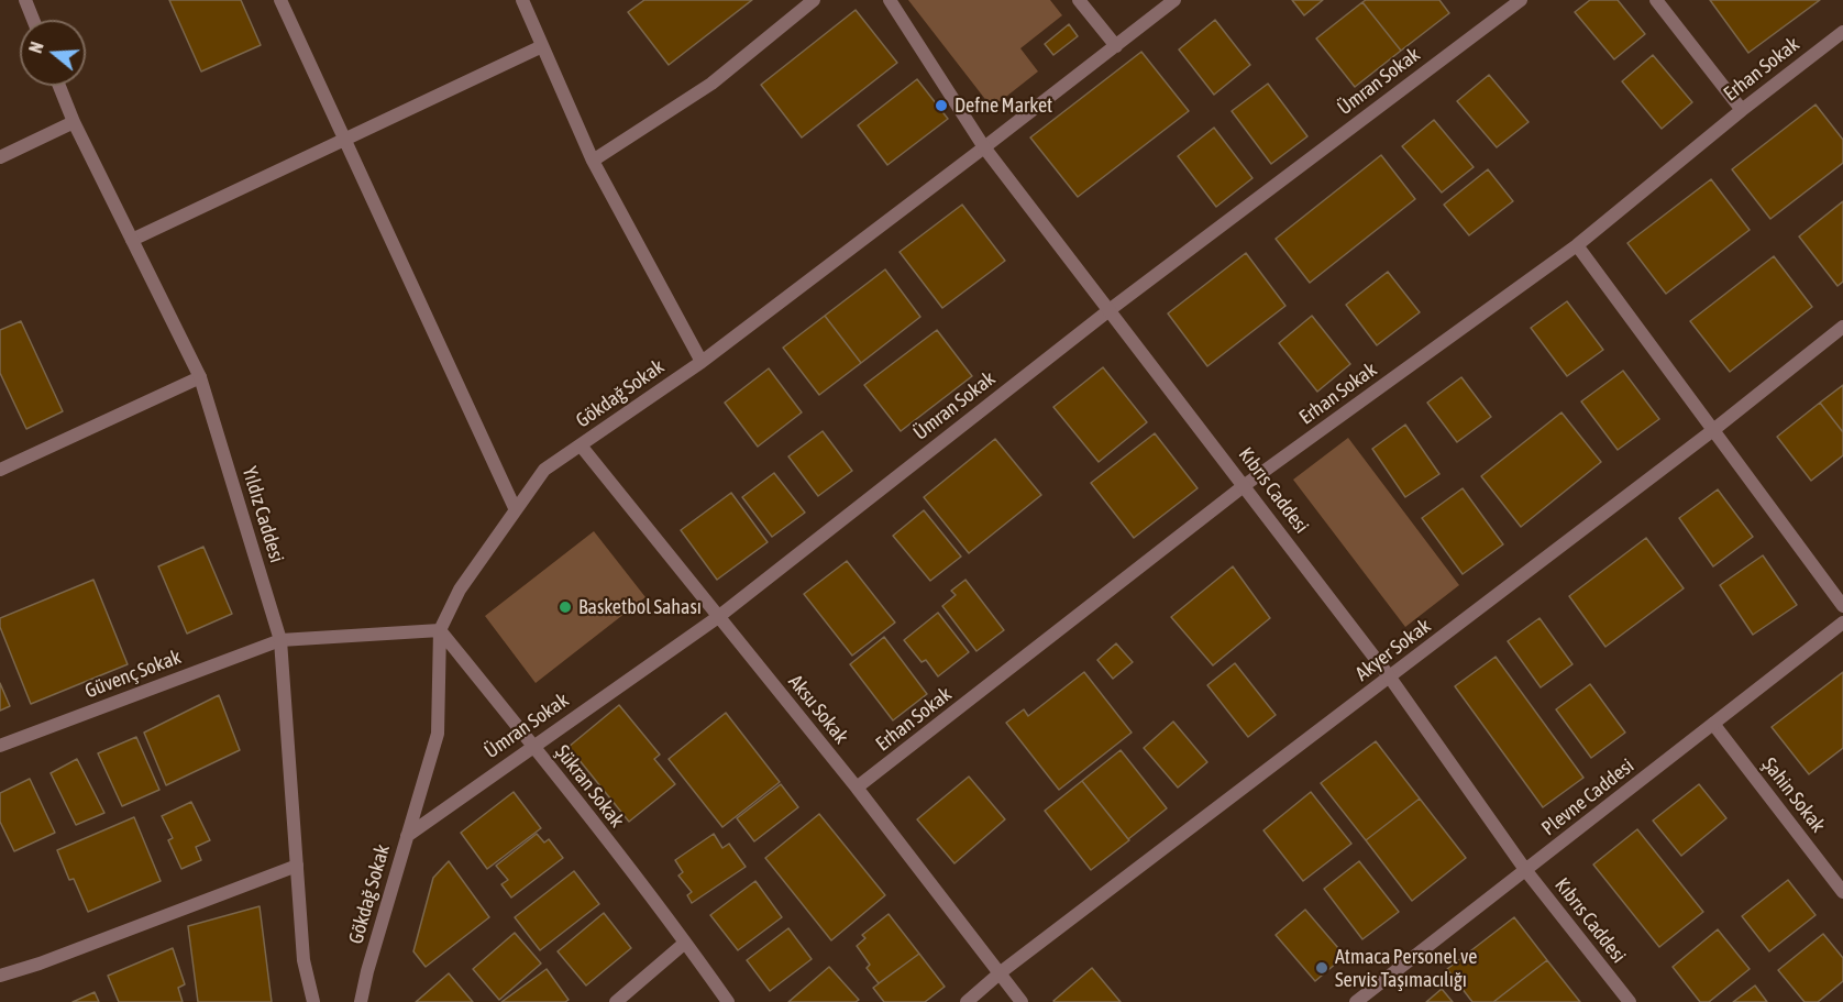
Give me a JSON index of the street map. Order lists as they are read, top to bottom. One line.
{"streets":{"street":["Erhan Sokak","Ümran Sokak","Gökdağ Sokak","Kıbrıs Caddesi","Yıldız Caddesi","Akyer Sokak","Güvenç Sokak","Aksu Sokak","Şükran Sokak","Şahin Sokak","Plevne Caddesi"]},"crossings":[["Erhan Sokak","Kıbrıs Caddesi"],["Erhan Sokak","Aksu Sokak"],["Ümran Sokak","Gökdağ Sokak"],["Ümran Sokak","Kıbrıs Caddesi"],["Ümran Sokak","Aksu Sokak"],["Ümran Sokak","Şükran Sokak"],["Gökdağ Sokak","Kıbrıs Caddesi"],["Gökdağ Sokak","Aksu Sokak"],["Gökdağ Sokak","Şükran Sokak"],["Kıbrıs Caddesi","Akyer Sokak"],["Kıbrıs Caddesi","Plevne Caddesi"],["Yıldız Caddesi","Güvenç Sokak"],["Akyer Sokak","Aksu Sokak"],["Şahin Sokak","Plevne Caddesi"]],"places":["Defne Market","Basketbol Sahası","Atmaca Personel ve Servis Taşımacılığı"],"north":"left"}
